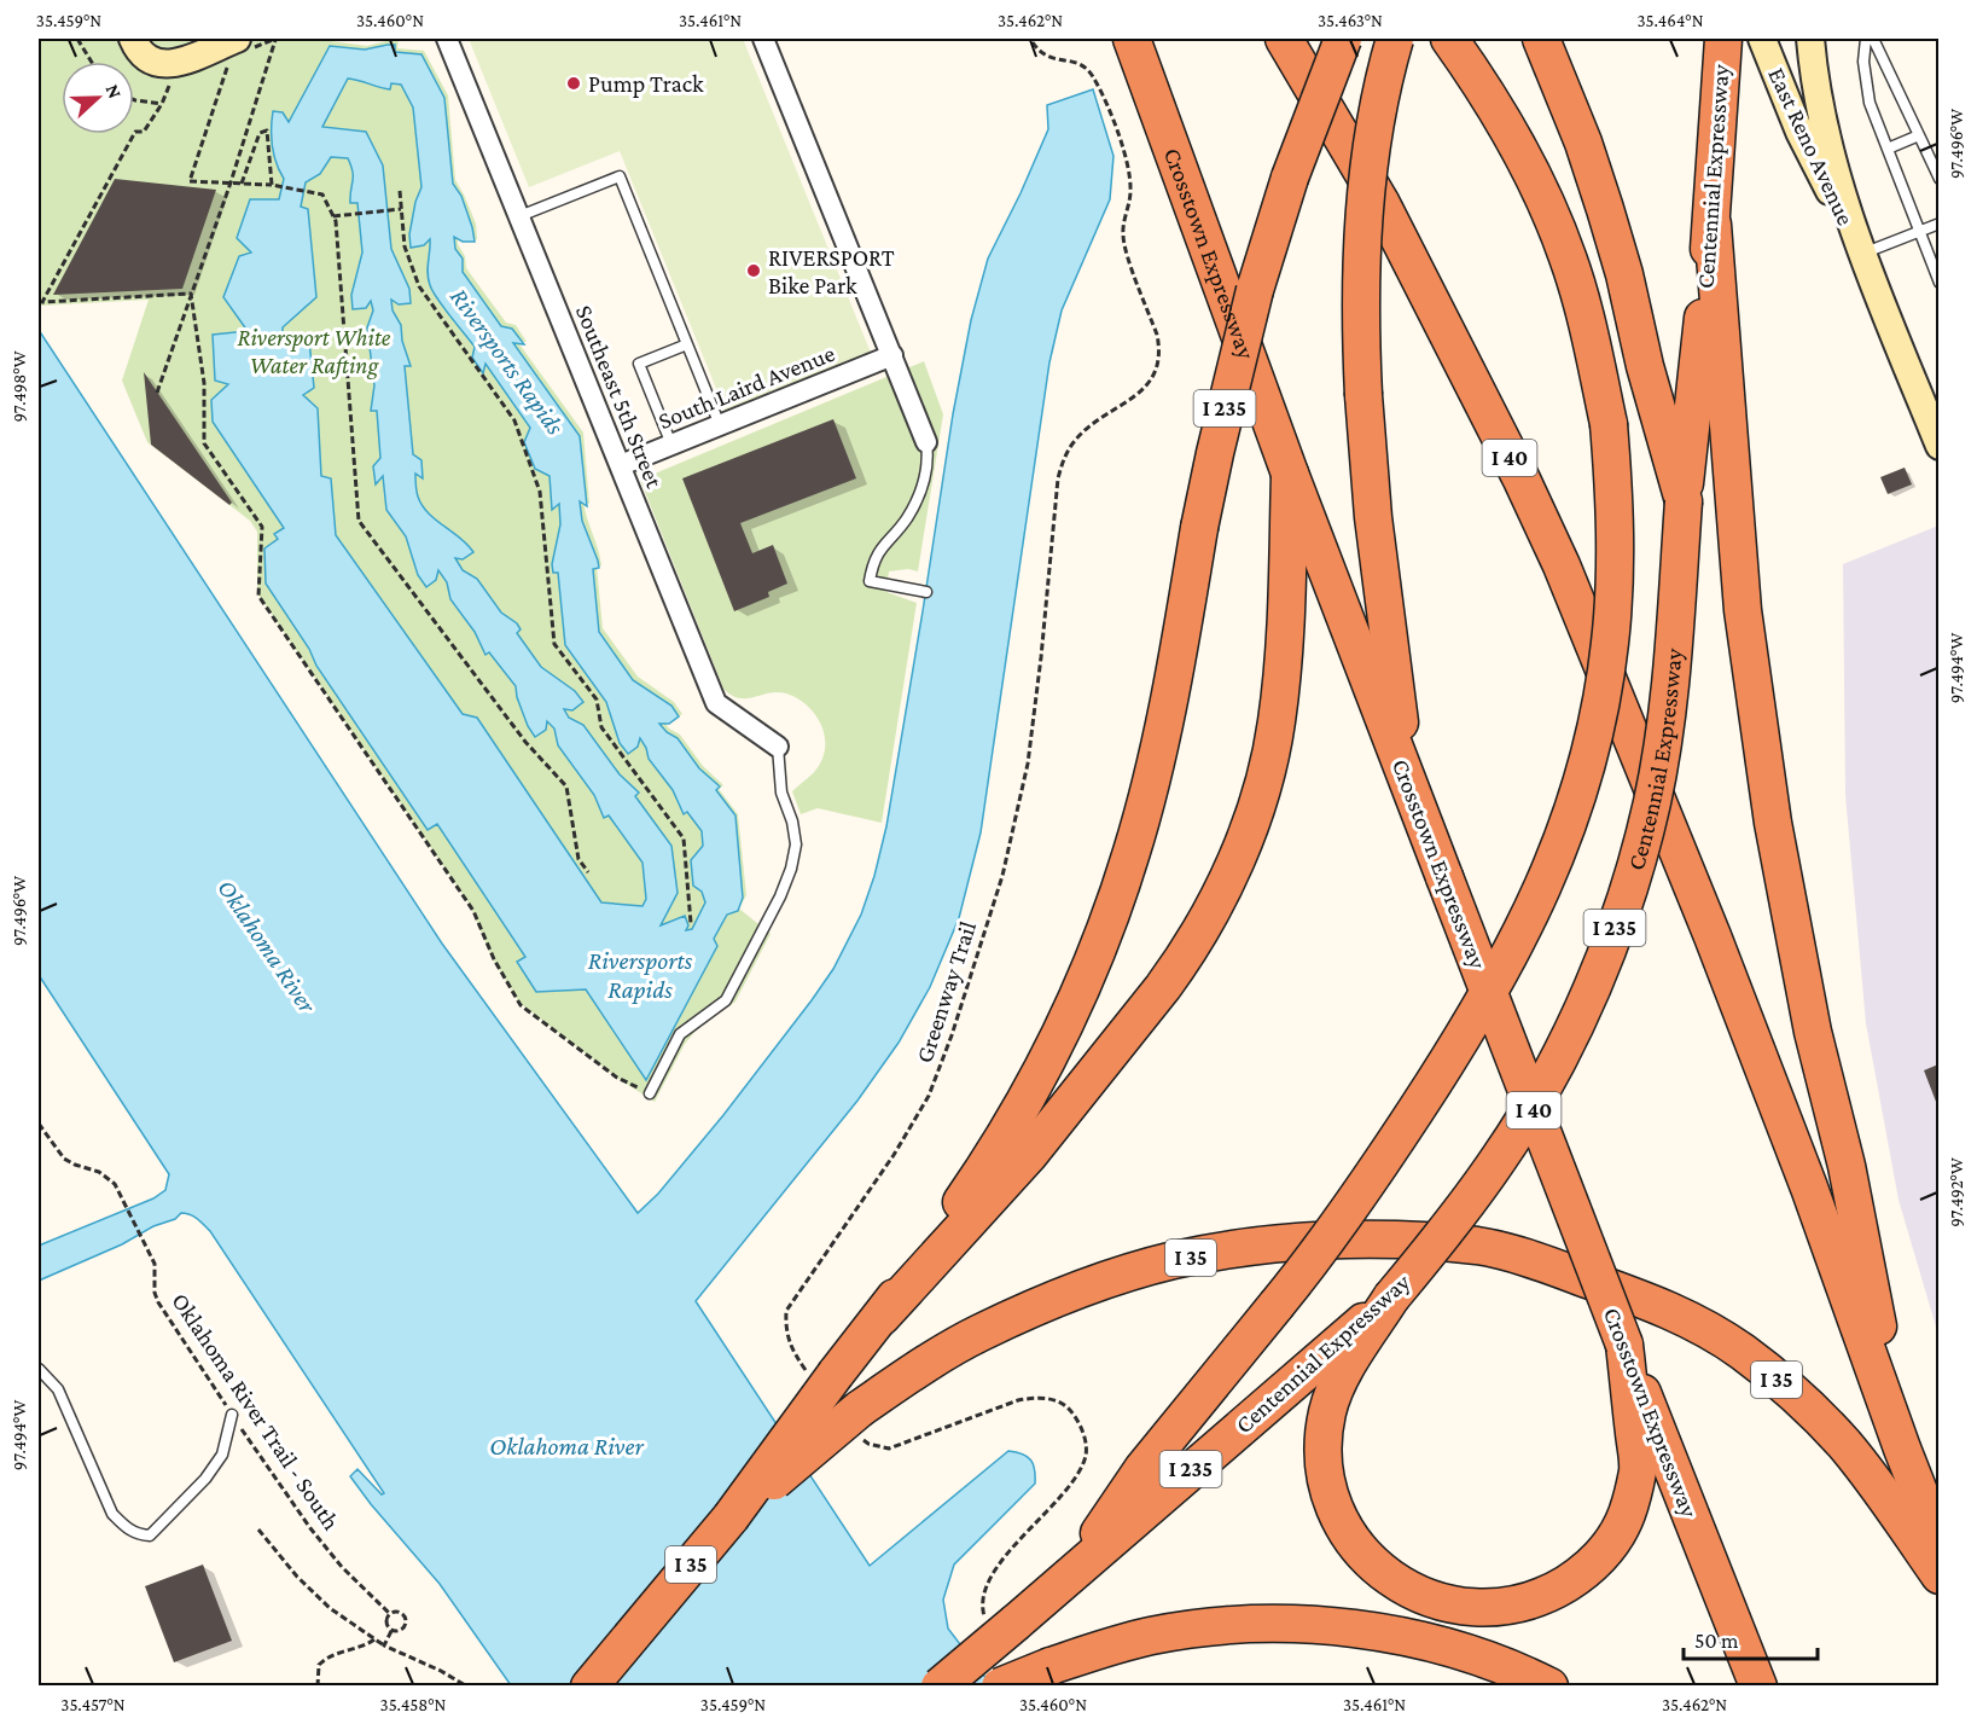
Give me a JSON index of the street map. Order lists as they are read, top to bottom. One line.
{"streets":{"highway":["Centennial Expressway","Crosstown Expressway","I 235","I 40","I 35"],"main road":["East Reno Avenue"],"street":["South Laird Avenue","Southeast 5th Street"],"path":["Greenway Trail","Oklahoma River Trail - South"]},"crossings":[["South Laird Avenue","Southeast 5th Street"],["I 235","Greenway Trail"],["I 235","I 35"]],"water":["Riversports Rapids","Oklahoma River"],"parks":["Riversport White Water Rafting"],"places":["Pump Track","RIVERSPORT Bike Park"],"scale_bar":"50 m","north":"right","coordinates":["35.459°N","35.460°N","35.461°N","35.462°N","35.463°N","35.464°N","97.496°W","97.498°W","97.494°W","97.492°W","35.457°N","35.458°N"]}
